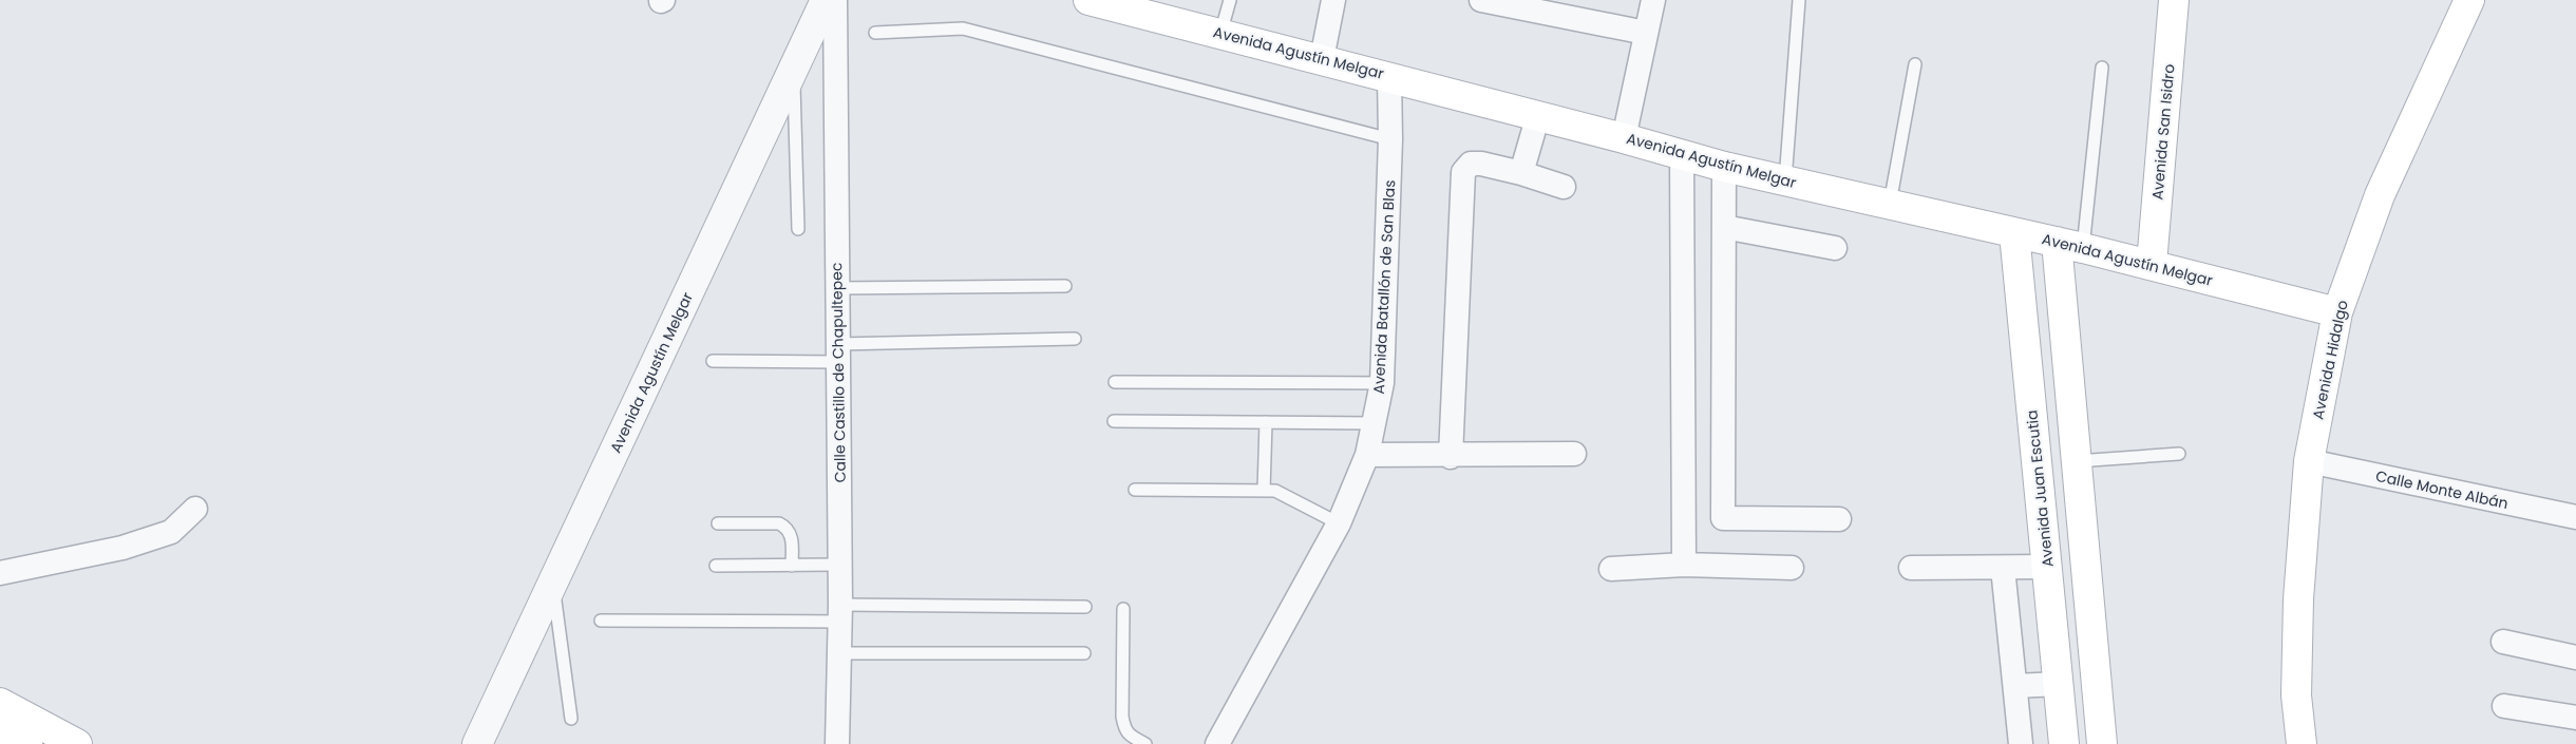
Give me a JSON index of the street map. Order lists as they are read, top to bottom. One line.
{"streets":{"main road":["Avenida Agustín Melgar","Avenida San Isidro","Avenida Hidalgo","Avenida Juan Escutia"],"street":["Avenida Batallón de San Blas","Calle Castillo de Chapultepec","Calle Monte Albán"]},"crossings":[["Avenida Agustín Melgar","Avenida San Isidro"],["Avenida Agustín Melgar","Avenida Batallón de San Blas"],["Avenida Agustín Melgar","Avenida Hidalgo"],["Avenida Agustín Melgar","Avenida Juan Escutia"],["Avenida Hidalgo","Calle Monte Albán"]]}
